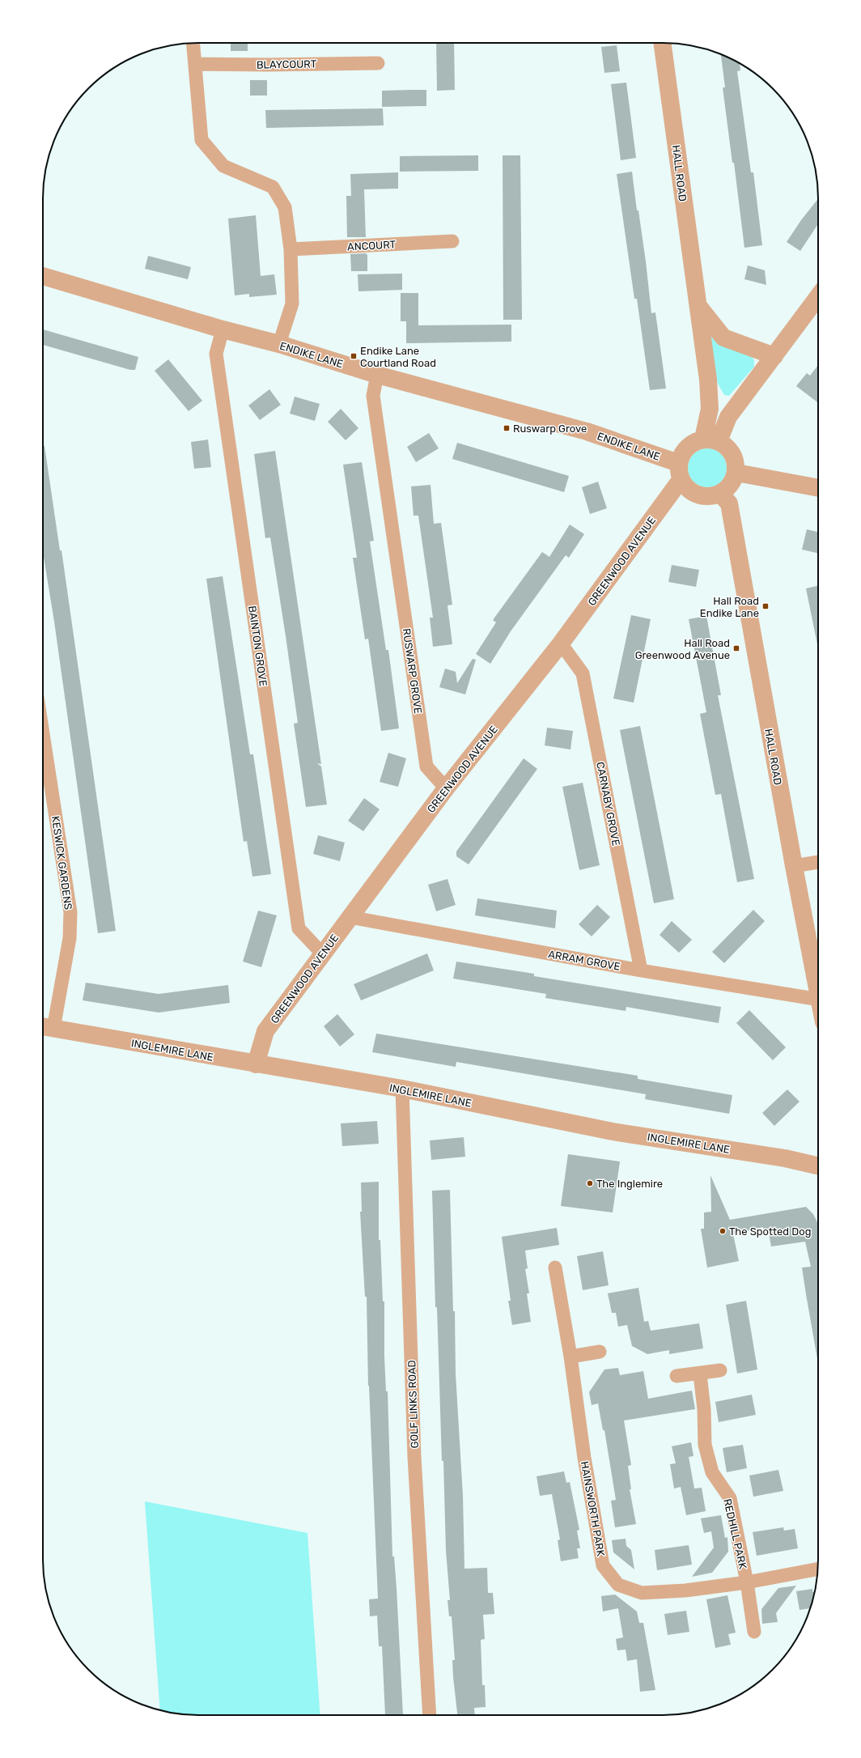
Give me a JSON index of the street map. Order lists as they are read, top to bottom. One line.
{"streets":{"street":["BLAYCOURT","HALL ROAD","ANCOURT","ENDIKE LANE","GREENWOOD AVENUE","BAINTON GROVE","RUSWARP GROVE","CARNABY GROVE","KESWICK GARDENS","ARRAM GROVE","INGLEMIRE LANE","GOLF LINKS ROAD","HAINSWORTH PARK","REDHILL PARK"]},"crossings":[["HALL ROAD","ENDIKE LANE"],["HALL ROAD","GREENWOOD AVENUE"],["ENDIKE LANE","GREENWOOD AVENUE"],["ENDIKE LANE","BAINTON GROVE"],["ENDIKE LANE","RUSWARP GROVE"],["GREENWOOD AVENUE","BAINTON GROVE"],["GREENWOOD AVENUE","RUSWARP GROVE"],["GREENWOOD AVENUE","CARNABY GROVE"],["GREENWOOD AVENUE","ARRAM GROVE"],["GREENWOOD AVENUE","INGLEMIRE LANE"],["CARNABY GROVE","ARRAM GROVE"],["KESWICK GARDENS","INGLEMIRE LANE"],["INGLEMIRE LANE","GOLF LINKS ROAD"],["HAINSWORTH PARK","REDHILL PARK"]],"places":{"transit":["Endike Lane Courtland Road","Ruswarp Grove","Hall Road Endike Lane","Hall Road Greenwood Avenue"],"other":["The Inglemire","The Spotted Dog"]}}
